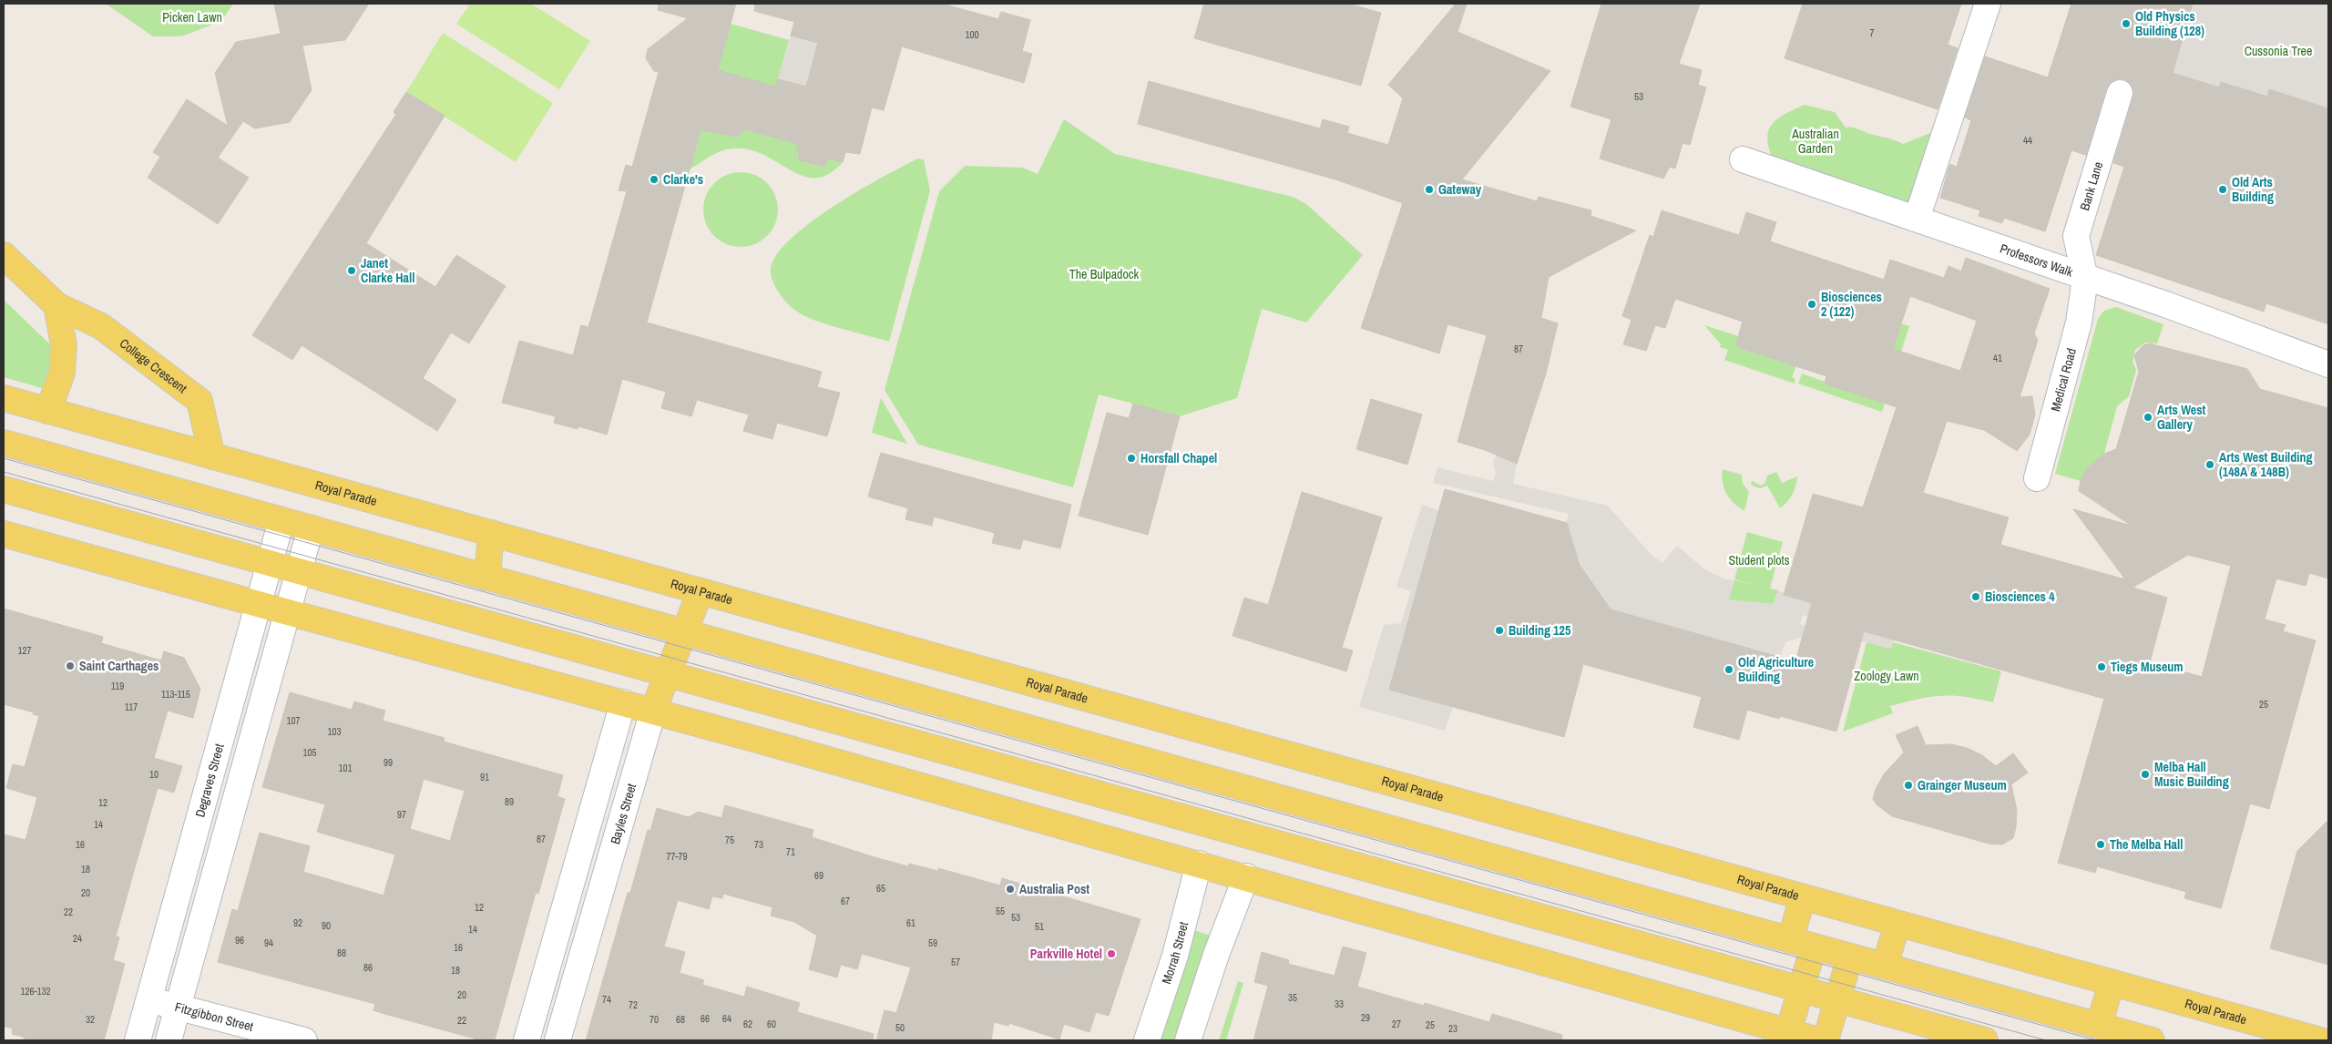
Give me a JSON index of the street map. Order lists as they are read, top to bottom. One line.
{"streets":{"main road":["College Crescent","Royal Parade","Bayles Street"],"street":["Bank Lane","Professors Walk","Medical Road","Degraves Street","Morrah Street","Fitzgibbon Street"]},"crossings":[["Bank Lane","Professors Walk"],["Bank Lane","Medical Road"],["Professors Walk","Medical Road"],["College Crescent","Royal Parade"],["Royal Parade","Bayles Street"],["Degraves Street","Fitzgibbon Street"]],"parks":["Picken Lawn","Cussonia Tree","Australian Garden","The Bulpadock","Student plots","Zoology Lawn"],"places":["Old Physics Building (128)","Clarke's","Gateway","Old Arts Building","Janet Clarke Hall","Biosciences 2 (122)","Arts West Gallery","Horsfall Chapel","Arts West Building (148A & 148B)","Biosciences 4","Building 125","Saint Carthages","Tiegs Museum","Old Agriculture Building","Melba Hall Music Building","Grainger Museum","The Melba Hall","Australia Post","Parkville Hotel"],"house_numbers":["7","100","53","44","87","41","127","119","113-115","25","117","107","103","105","99","101","10","91","89","12","97","14","87","75","16","73","71","77-79","18","69","65","20","67","12","55","22","53","92","61","90","51","14","24","96","94","59","16","88","57","86","18","126-132","20","35","74","33","72","29","66","64","32","70","68","22","62","60","27","25","50","23"]}
